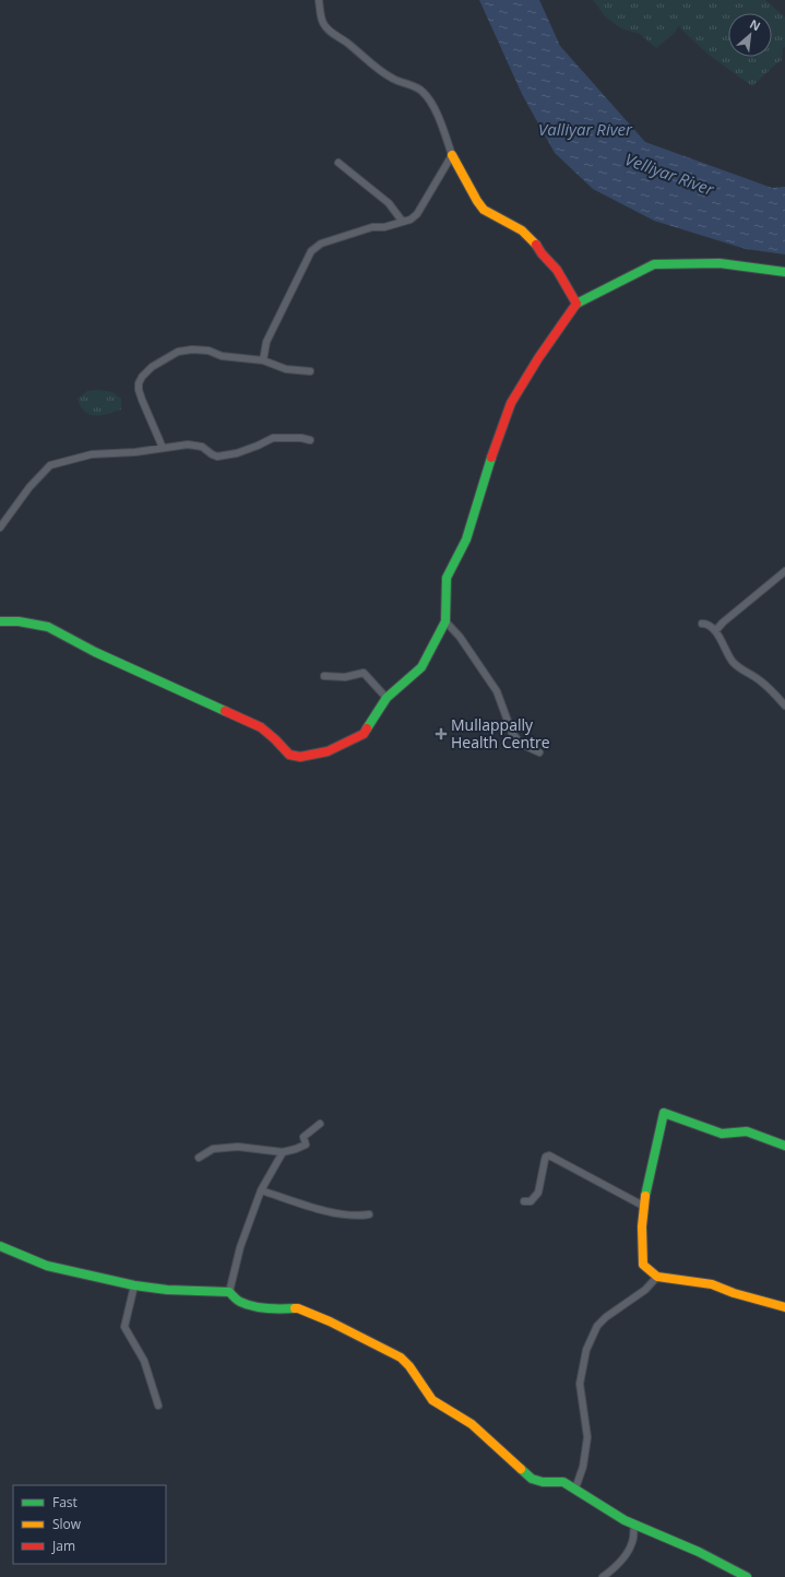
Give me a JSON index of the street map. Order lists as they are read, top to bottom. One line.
{"water":["Valliyar River","Velliyar River"],"places":{"health":["Mullappally Health Centre"]},"legend":["Fast","Slow","Jam"],"north":"top right"}
